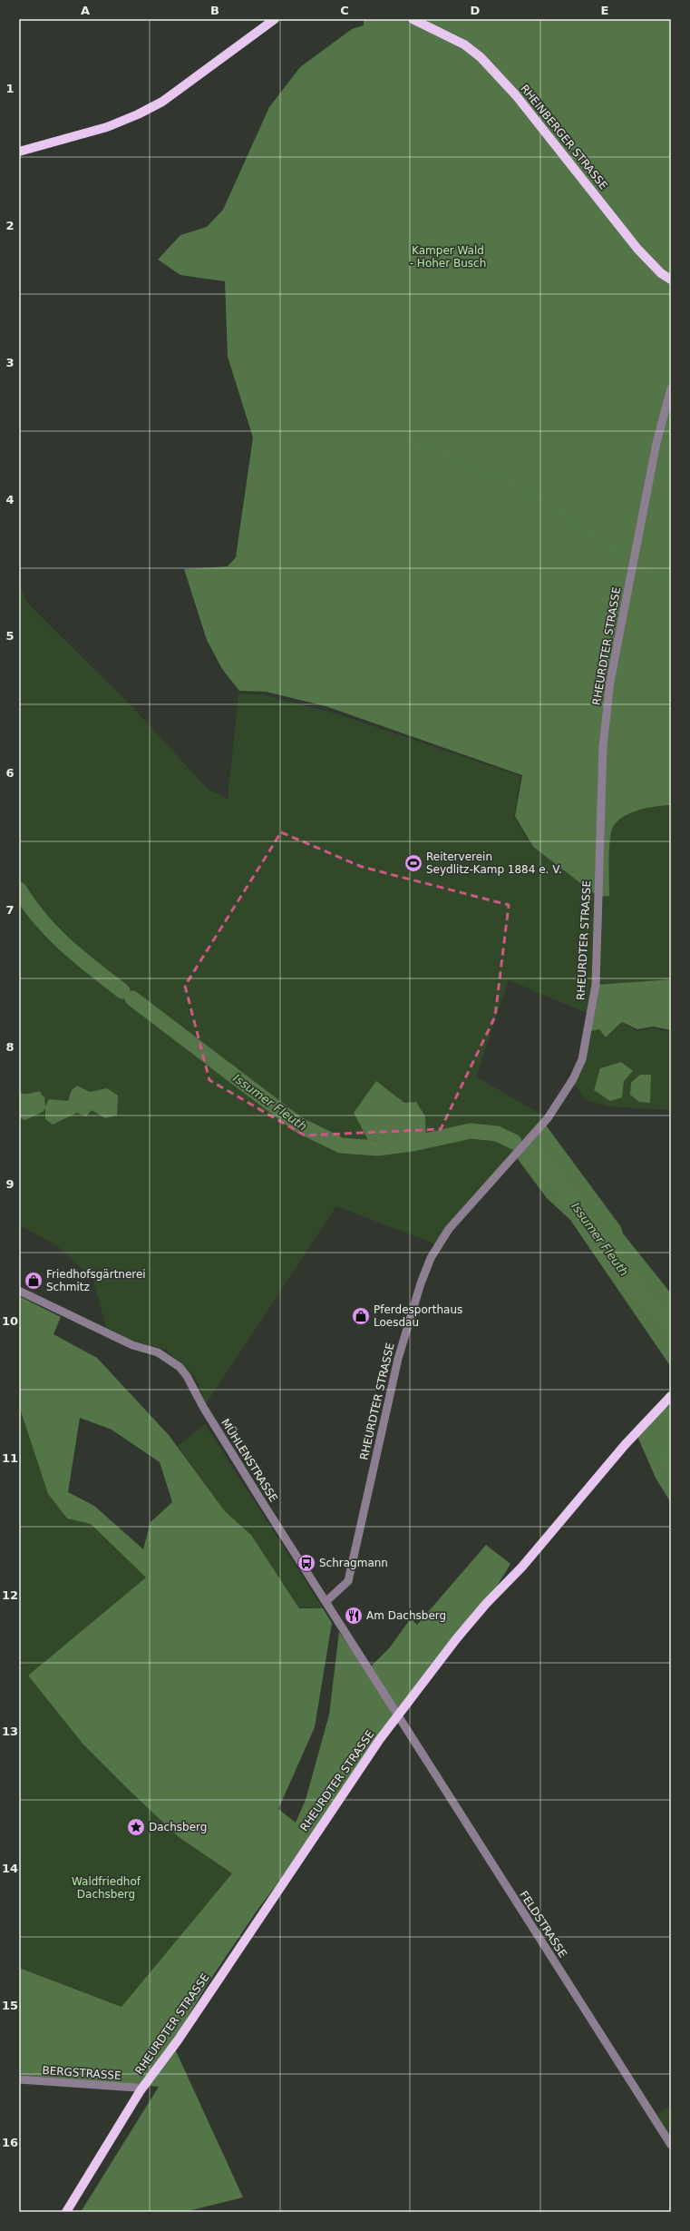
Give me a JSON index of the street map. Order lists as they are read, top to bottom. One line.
{"streets":{"main road":["RHEINBERGER STRASSE","RHEURDTER STRASSE"],"street":["MÜHLENSTRASSE","FELDSTRASSE","BERGSTRASSE"]},"crossings":[["RHEURDTER STRASSE","MÜHLENSTRASSE"],["RHEURDTER STRASSE","FELDSTRASSE"],["RHEURDTER STRASSE","BERGSTRASSE"],["MÜHLENSTRASSE","FELDSTRASSE"]],"water":["Issumer Fleuth"],"parks":["Kamper Wald - Hoher Busch","Waldfriedhof Dachsberg"],"places":{"sports":["Reiterverein Seydlitz-Kamp 1884 e. V."],"shop":["Friedhofsgärtnerei Schmitz","Pferdesporthaus Loesdau"],"bus stop":["Schragmann"],"restaurant":["Am Dachsberg"],"place":["Dachsberg"]},"grid":{"columns":["A","B","C","D","E"],"rows":["1","2","3","4","5","6","7","8","9","10","11","12","13","14","15","16"]}}
